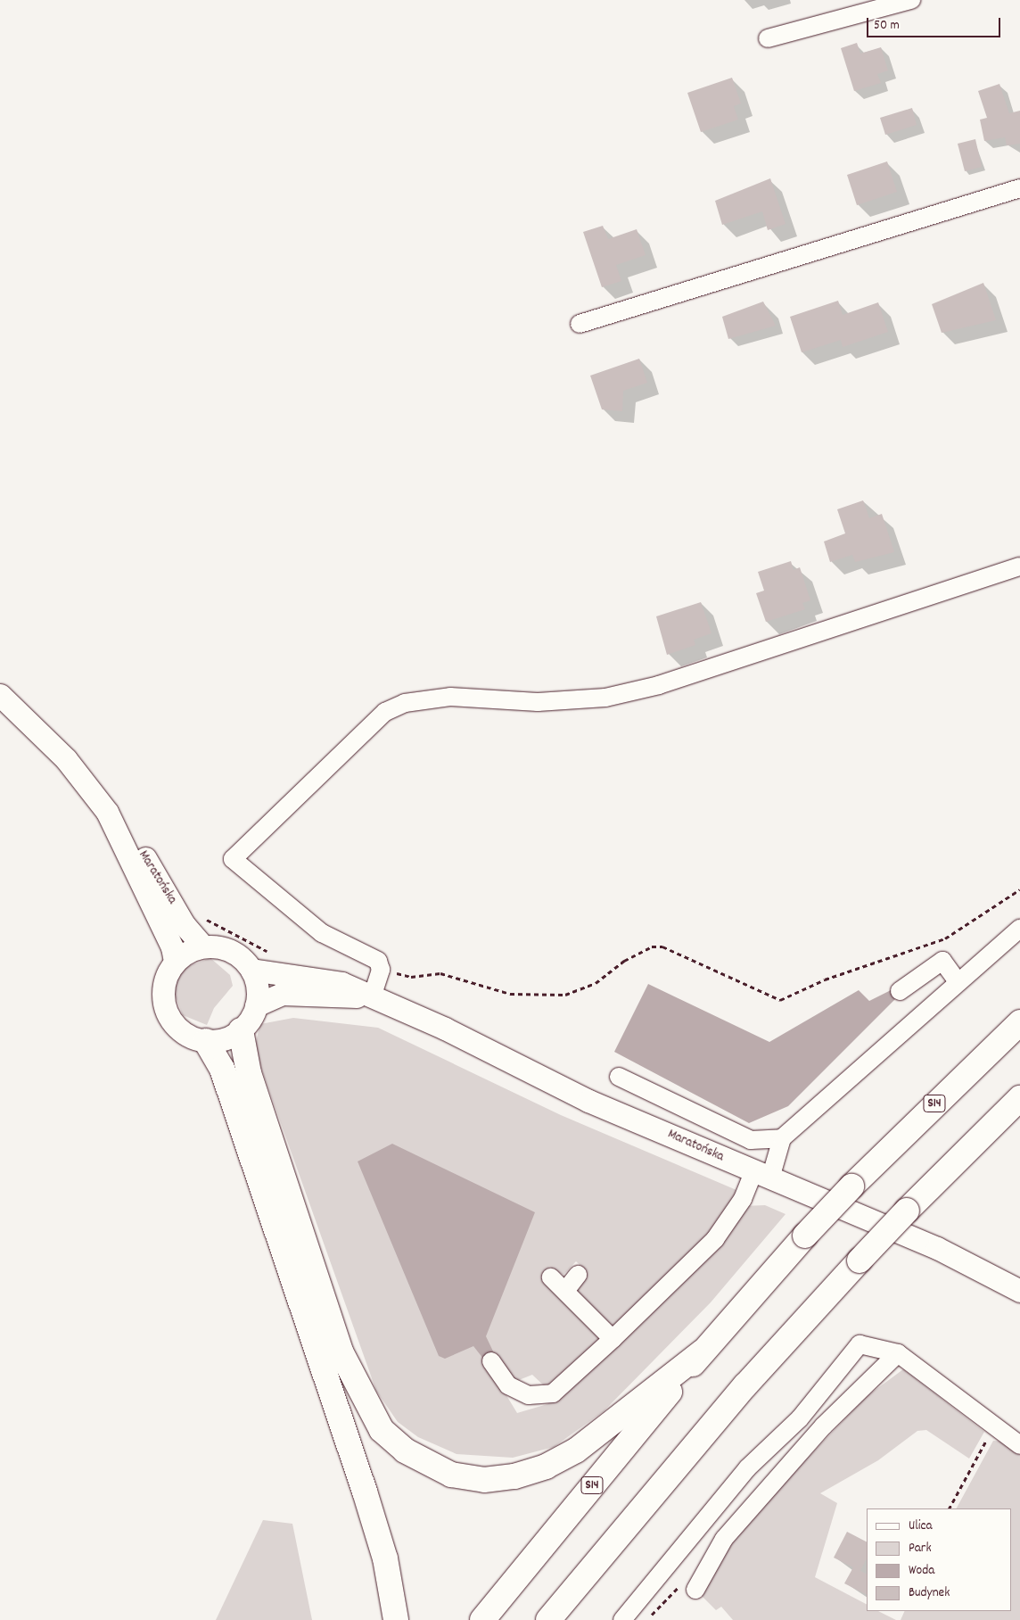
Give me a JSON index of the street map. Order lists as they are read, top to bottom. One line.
{"streets":{"highway":["S14"],"main road":["Maratońska"]},"legend":["Ulica","Park","Woda","Budynek"],"scale_bar":"50 m"}
